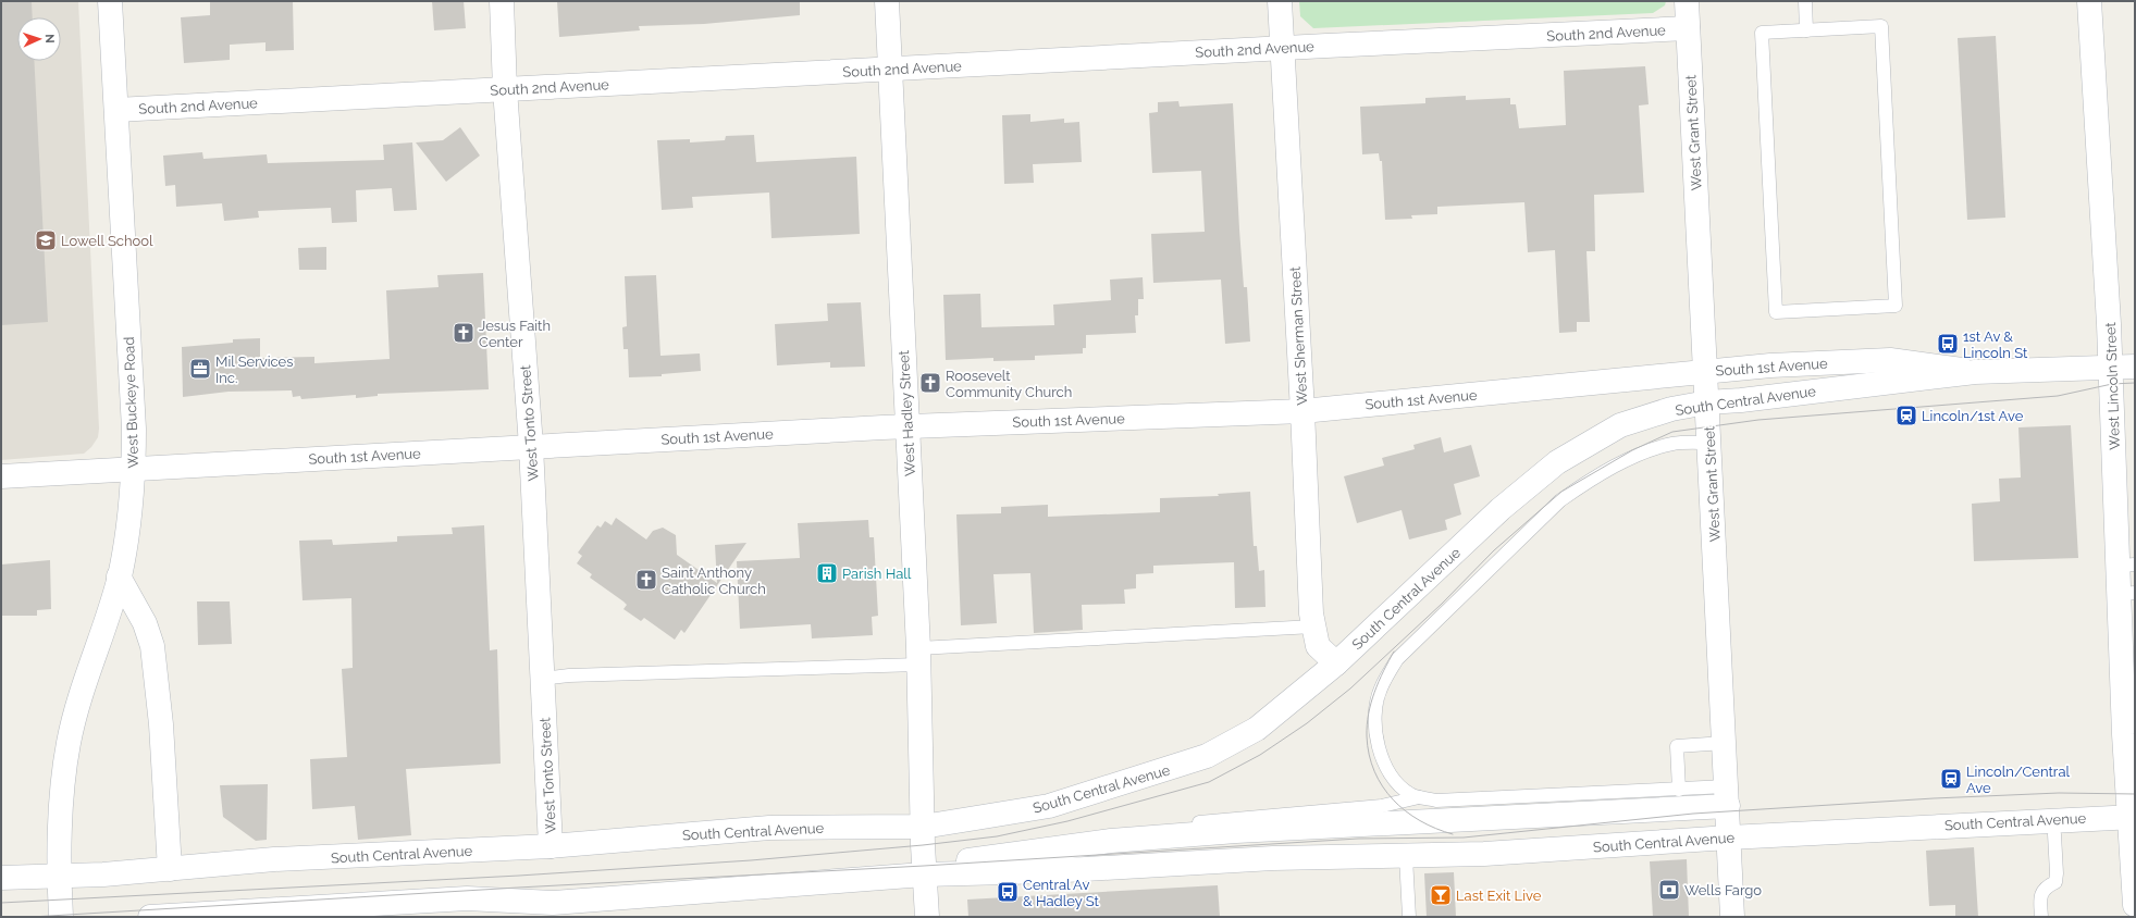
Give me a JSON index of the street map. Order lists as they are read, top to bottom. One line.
{"streets":{"main road":["South 2nd Avenue","West Grant Street","West Sherman Street","South 1st Avenue","West Lincoln Street","South Central Avenue","West Buckeye Road","West Hadley Street","West Tonto Street"]},"crossings":[["South 2nd Avenue","West Grant Street"],["South 2nd Avenue","West Sherman Street"],["South 2nd Avenue","West Buckeye Road"],["South 2nd Avenue","West Hadley Street"],["South 2nd Avenue","West Tonto Street"],["West Grant Street","South 1st Avenue"],["West Grant Street","South Central Avenue"],["West Sherman Street","South 1st Avenue"],["West Sherman Street","South Central Avenue"],["South 1st Avenue","West Lincoln Street"],["South 1st Avenue","South Central Avenue"],["South 1st Avenue","West Buckeye Road"],["South 1st Avenue","West Hadley Street"],["South 1st Avenue","West Tonto Street"],["West Lincoln Street","South Central Avenue"],["South Central Avenue","West Buckeye Road"],["South Central Avenue","West Hadley Street"],["South Central Avenue","West Tonto Street"]],"places":{"school or university":["Lowell School"],"church":["Jesus Faith Center","Roosevelt Community Church","Saint Anthony Catholic Church"],"bus stop":["1st Av & Lincoln St","Central Av & Hadley St"],"office":["Mil Services Inc."],"station":["Lincoln/1st Ave","Lincoln/Central Ave"],"building":["Parish Hall"],"bank":["Wells Fargo"],"bar":["Last Exit Live"]},"north":"right"}
